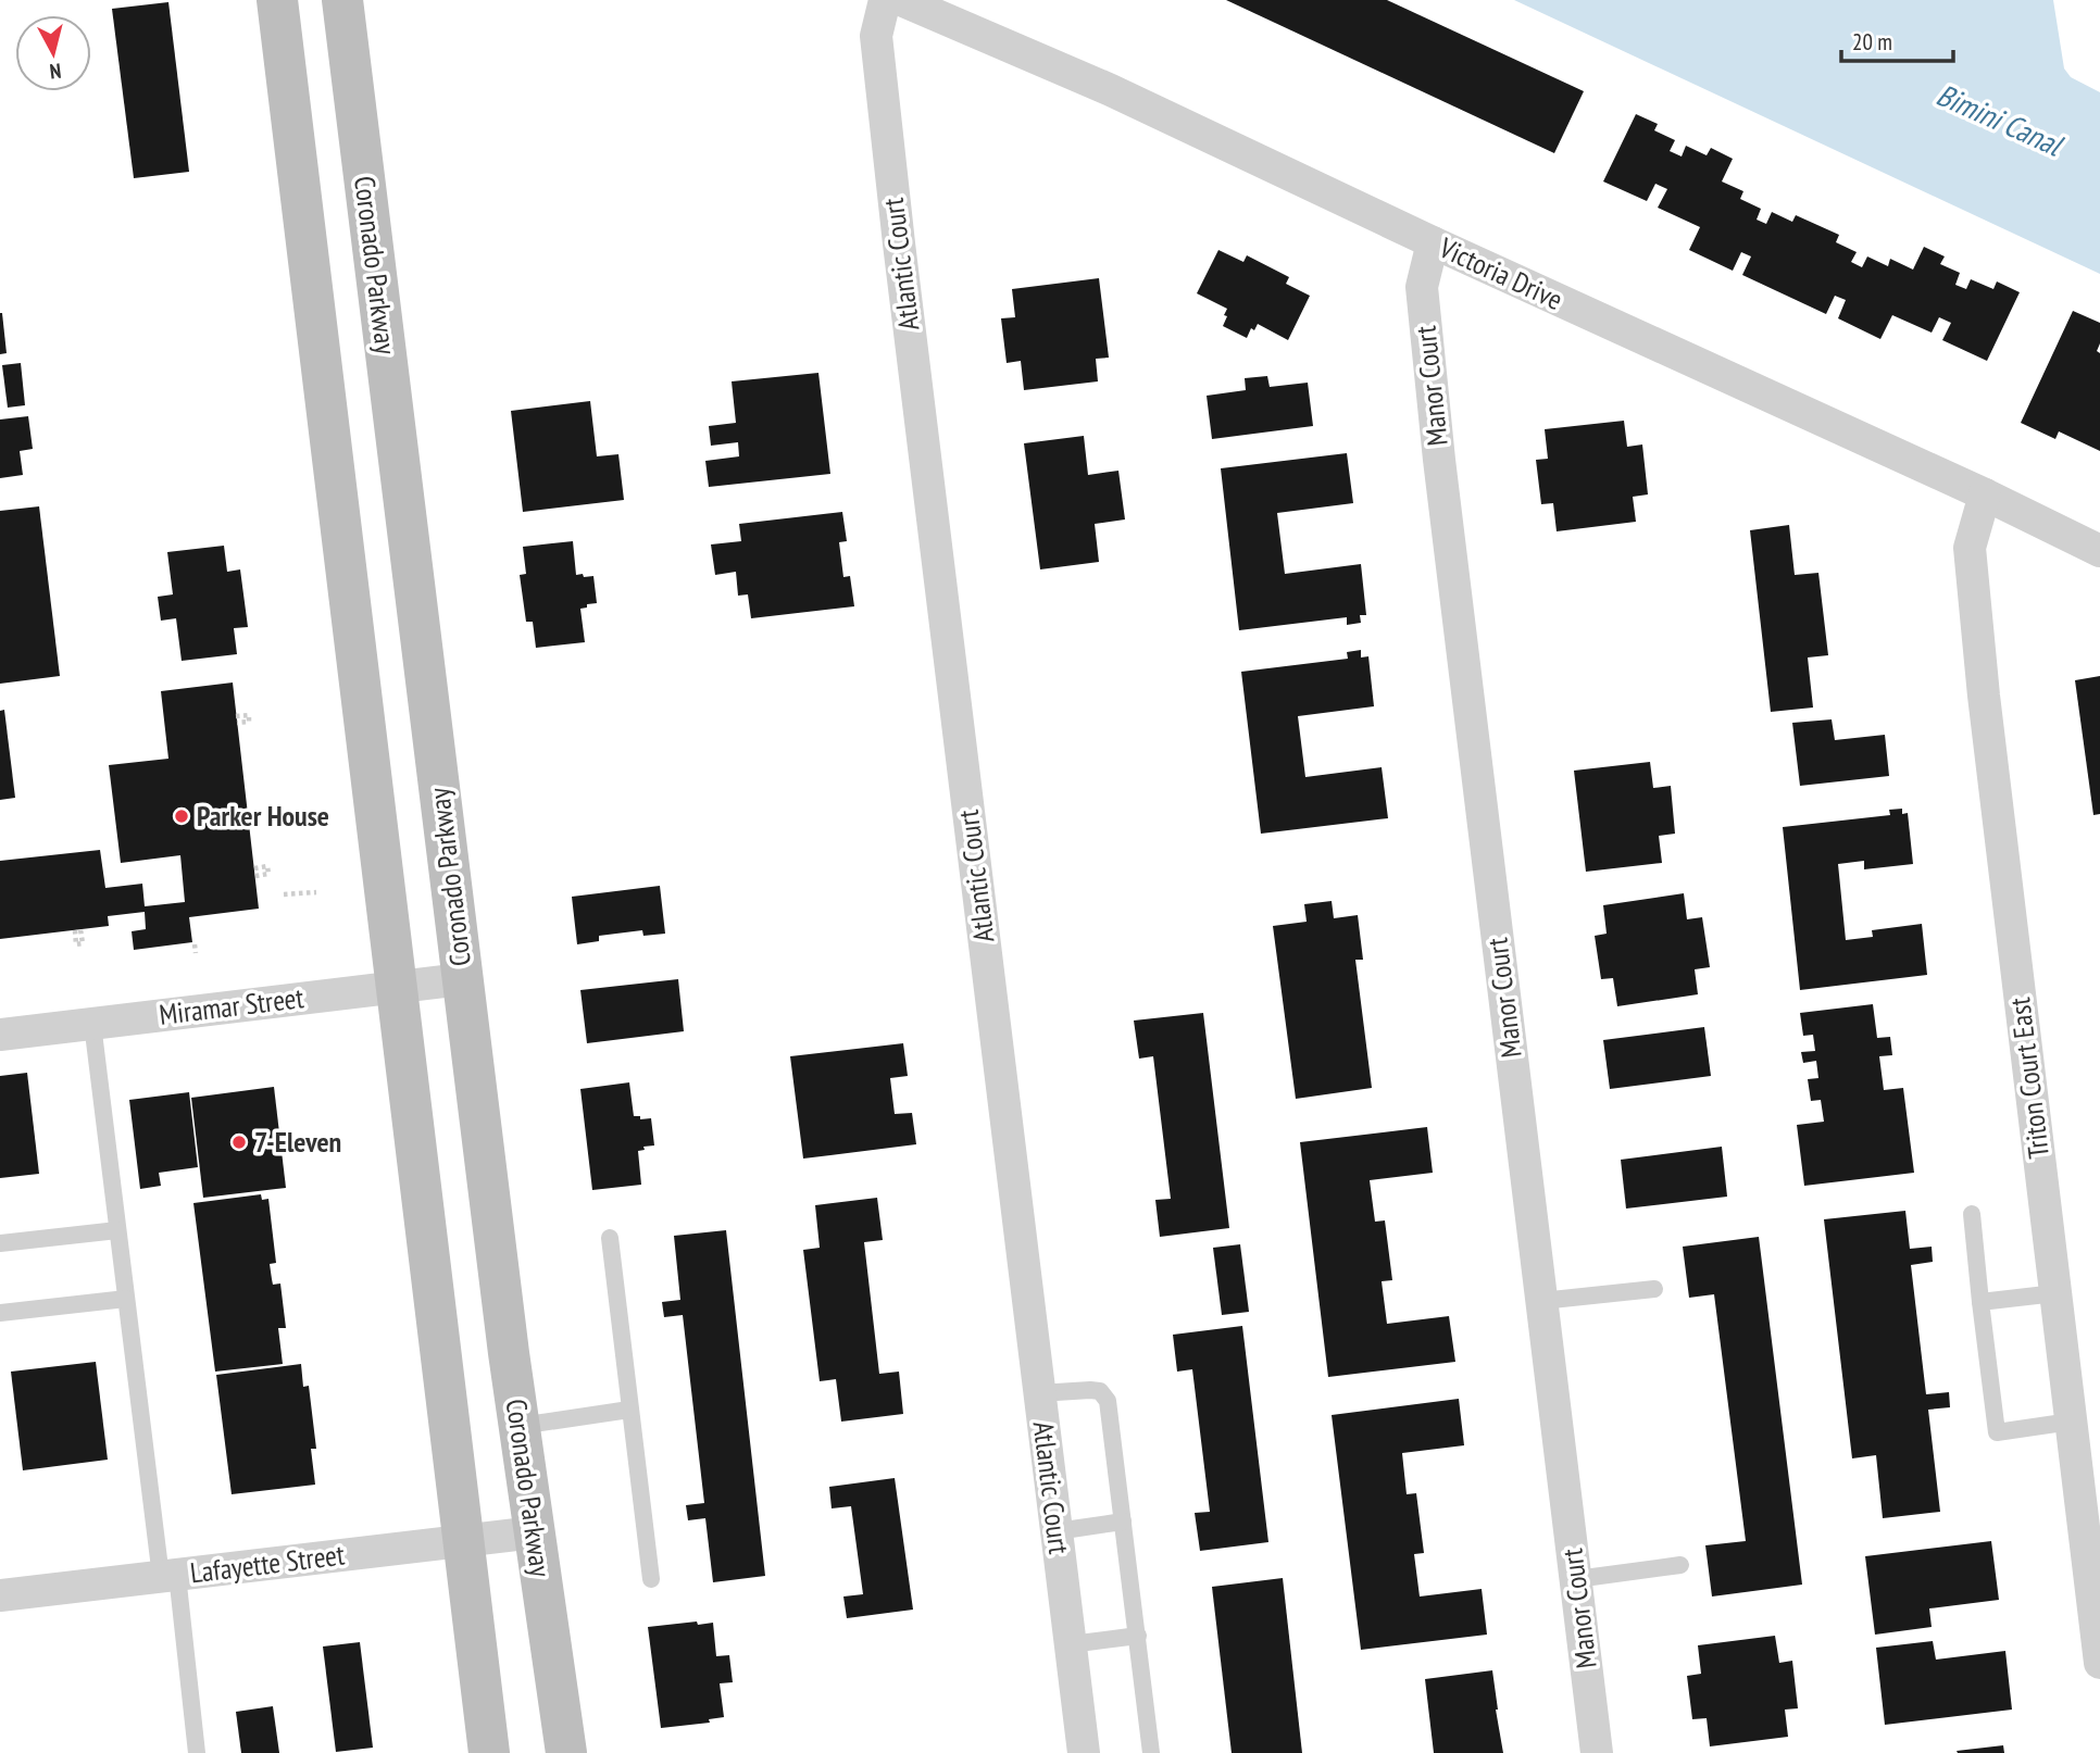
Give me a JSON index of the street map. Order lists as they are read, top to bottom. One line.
{"streets":{"street":["Atlantic Court","Coronado Parkway","Victoria Drive","Manor Court","Miramar Street","Triton Court East","Lafayette Street"]},"crossings":[["Coronado Parkway","Miramar Street"],["Coronado Parkway","Lafayette Street"],["Victoria Drive","Manor Court"],["Victoria Drive","Triton Court East"]],"water":["Bimini Canal"],"places":["Parker House","7-Eleven"],"scale_bar":"20 m","north":"bottom"}
